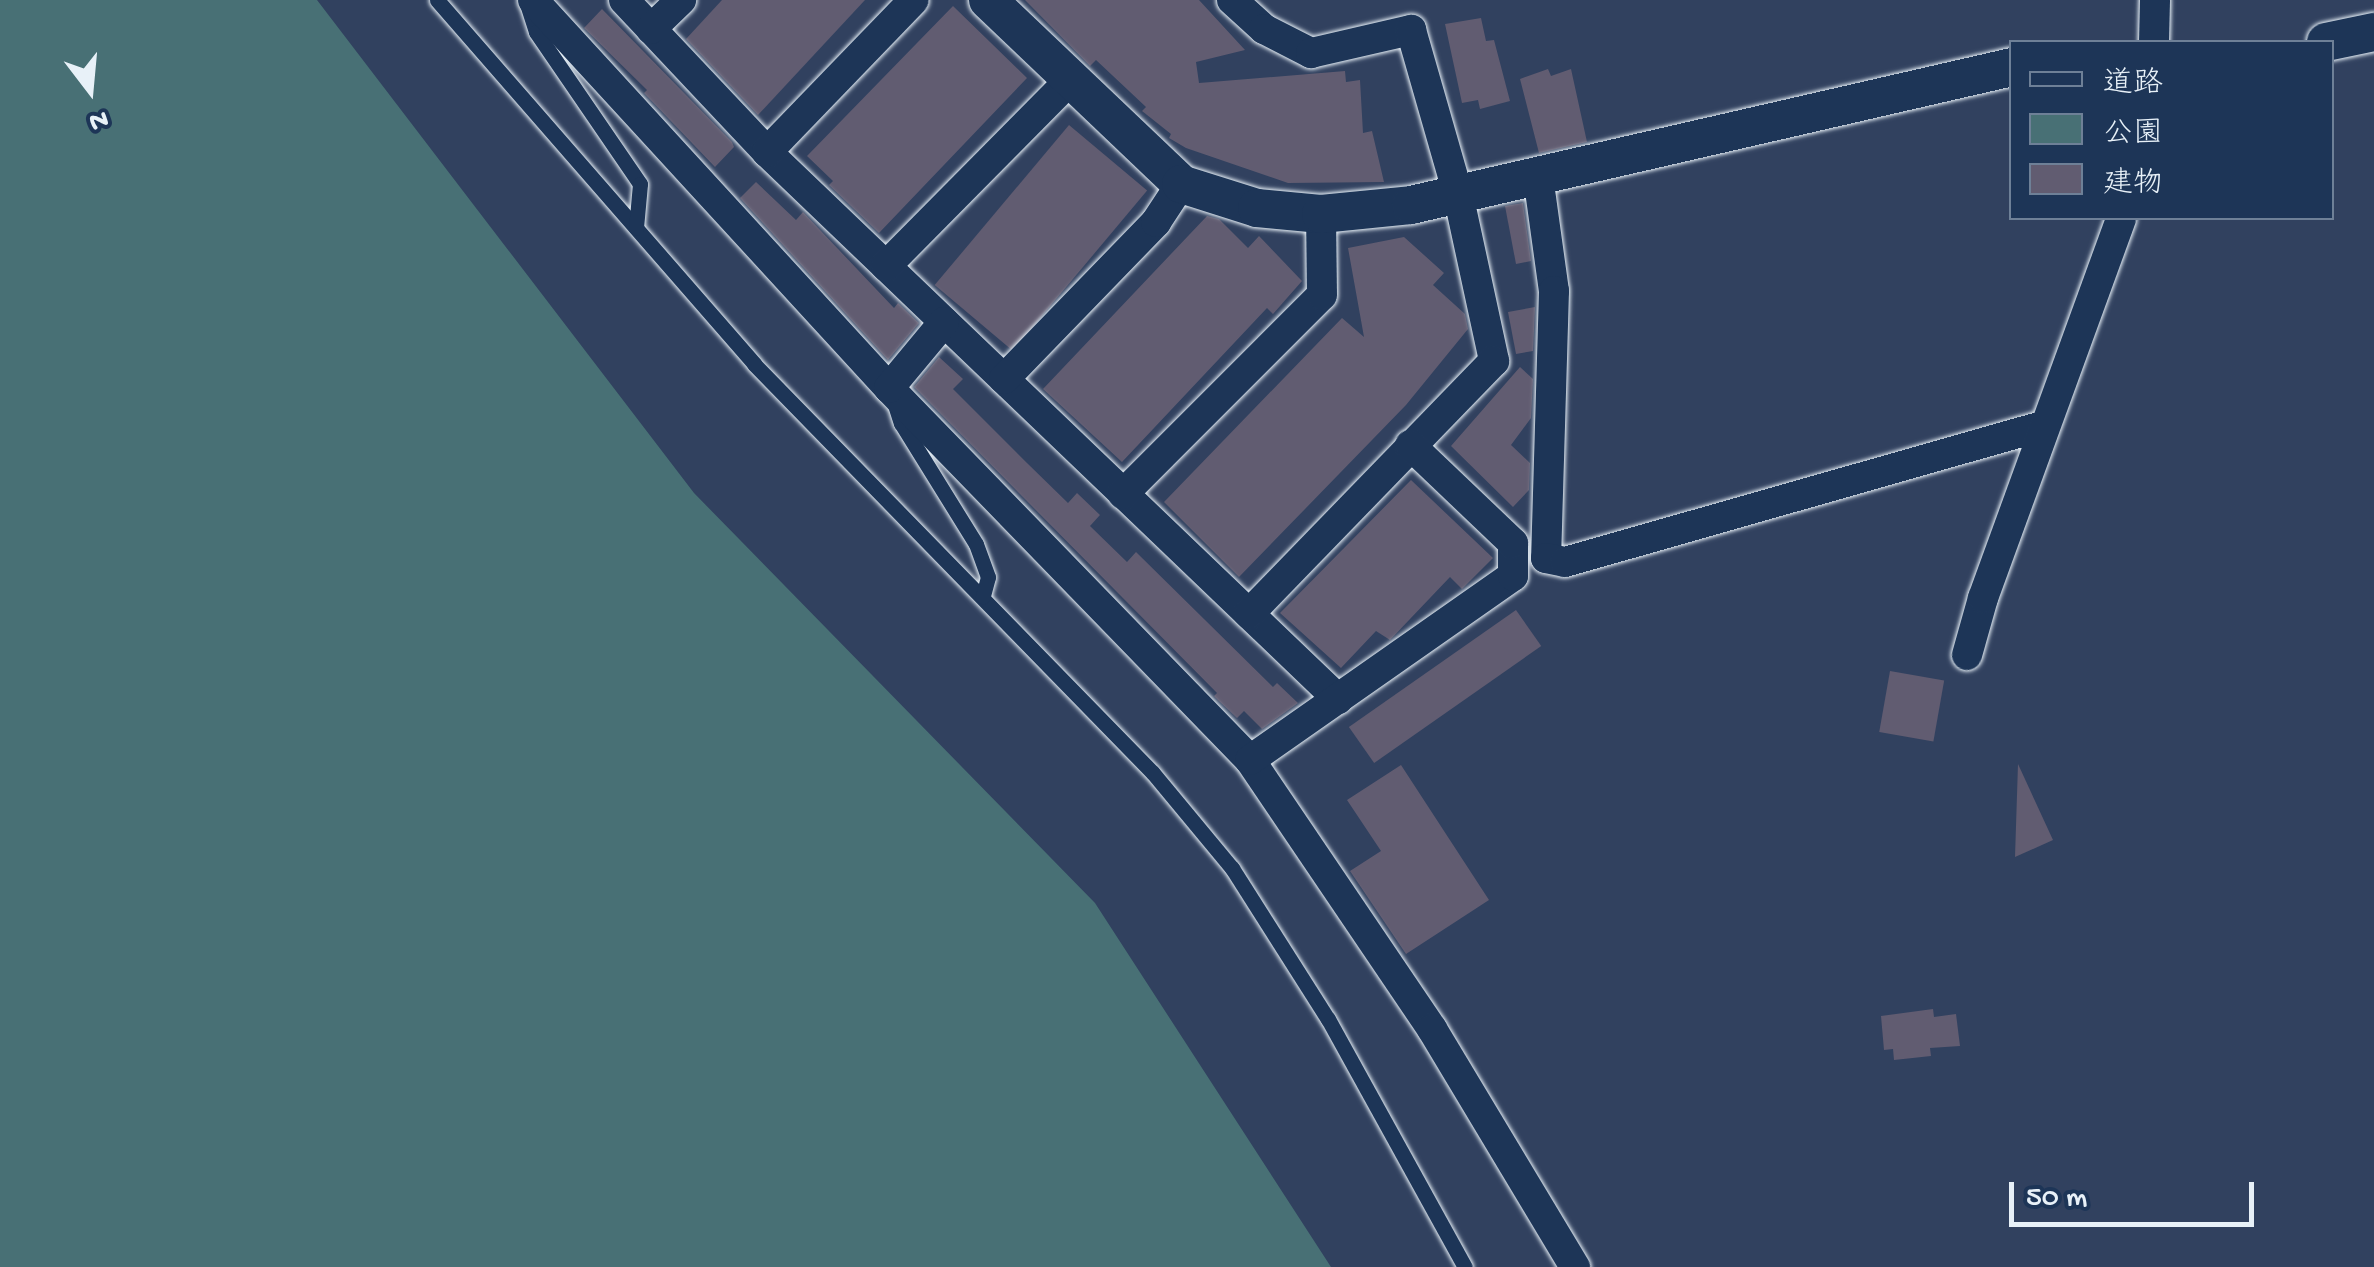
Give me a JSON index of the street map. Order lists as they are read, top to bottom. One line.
{"legend":["道路","公園","建物"],"scale_bar":"50 m","north":"bottom"}
